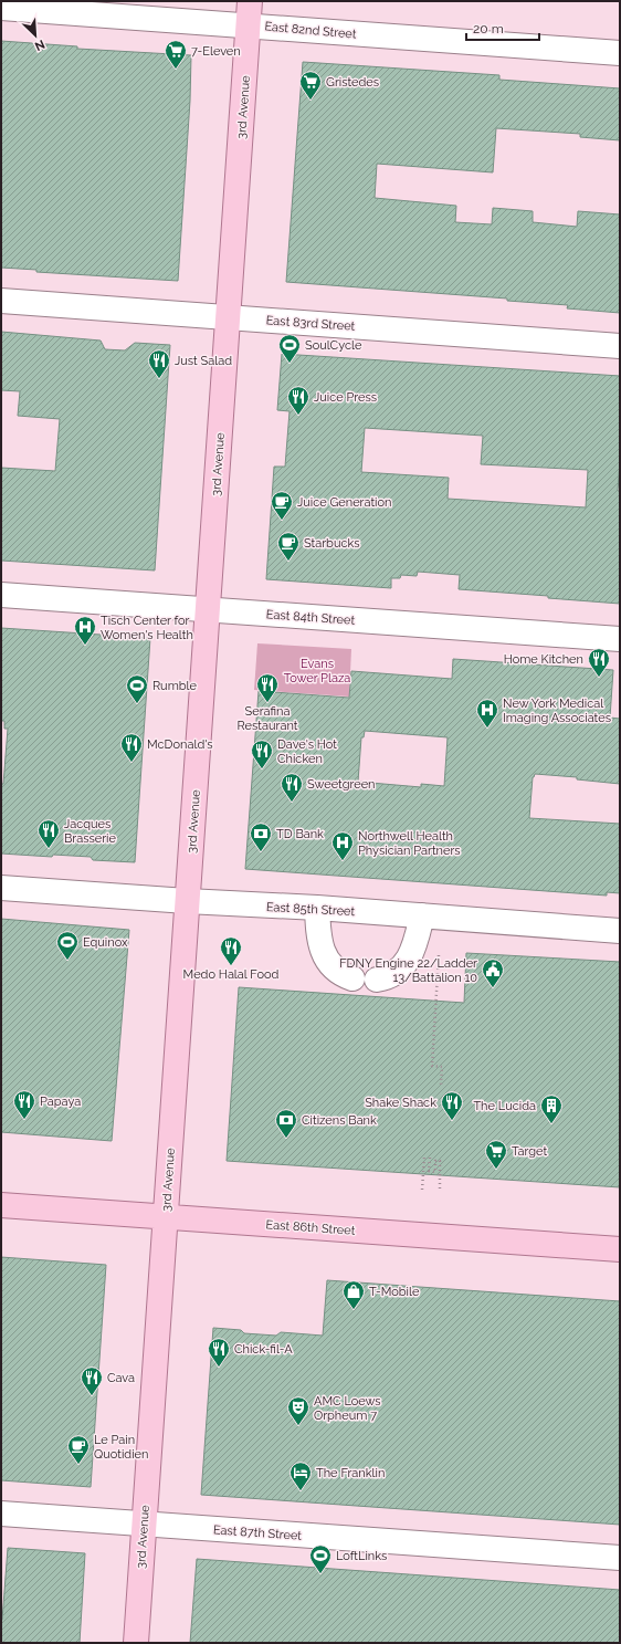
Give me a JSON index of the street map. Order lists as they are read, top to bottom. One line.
{"streets":{"main road":["3rd Avenue","East 86th Street"],"street":["East 82nd Street","East 83rd Street","East 84th Street","East 85th Street","East 87th Street"]},"crossings":[["East 82nd Street","3rd Avenue"],["3rd Avenue","East 83rd Street"],["3rd Avenue","East 84th Street"],["3rd Avenue","East 85th Street"],["3rd Avenue","East 86th Street"],["3rd Avenue","East 87th Street"]],"parks":["Evans Tower Plaza"],"places":{"supermarket":["7-Eleven","Gristedes","Target"],"sports":["SoulCycle","Rumble","Equinox","LoftLinks"],"restaurant":["Just Salad","Juice Press","Home Kitchen","Serafina Restaurant","McDonald's","Dave's Hot Chicken","Sweetgreen","Jacques Brasserie","Medo Halal Food","Papaya","Shake Shack","Chick-fil-A","Cava"],"cafe":["Juice Generation","Starbucks","Le Pain Quotidien"],"hospital":["Tisch Center for Women's Health","New York Medical Imaging Associates","Northwell Health Physician Partners"],"bank":["TD Bank","Citizens Bank"],"public building":["FDNY Engine 22/Ladder 13/Battalion 10"],"building":["The Lucida"],"shop":["T-Mobile"],"theatre":["AMC Loews Orpheum 7"],"hotel":["The Franklin"]},"scale_bar":"20 m","north":"bottom right"}
